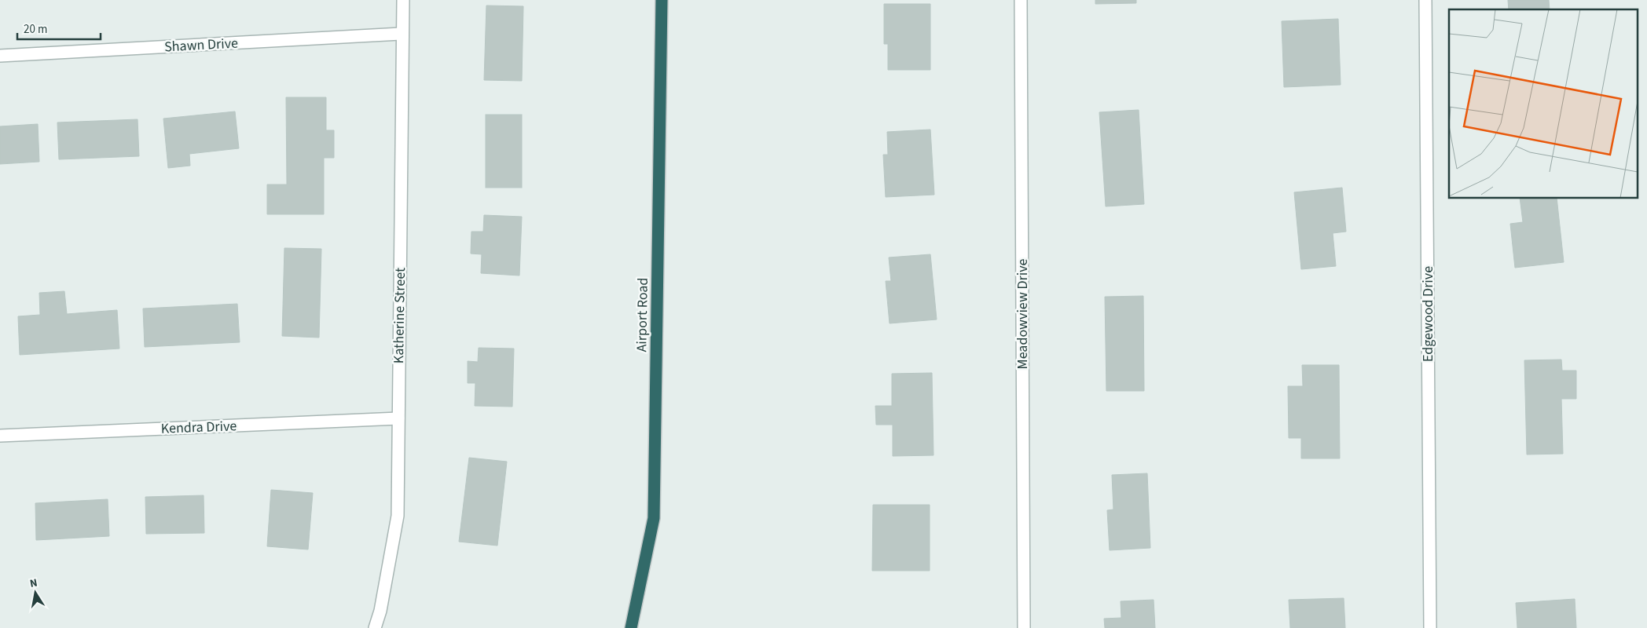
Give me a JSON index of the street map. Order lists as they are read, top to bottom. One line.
{"streets":{"highway":["Airport Road"],"street":["Shawn Drive","Meadowview Drive","Edgewood Drive","Katherine Street","Kendra Drive"]},"crossings":[["Shawn Drive","Katherine Street"],["Katherine Street","Kendra Drive"]],"scale_bar":"20 m","north":"top"}
